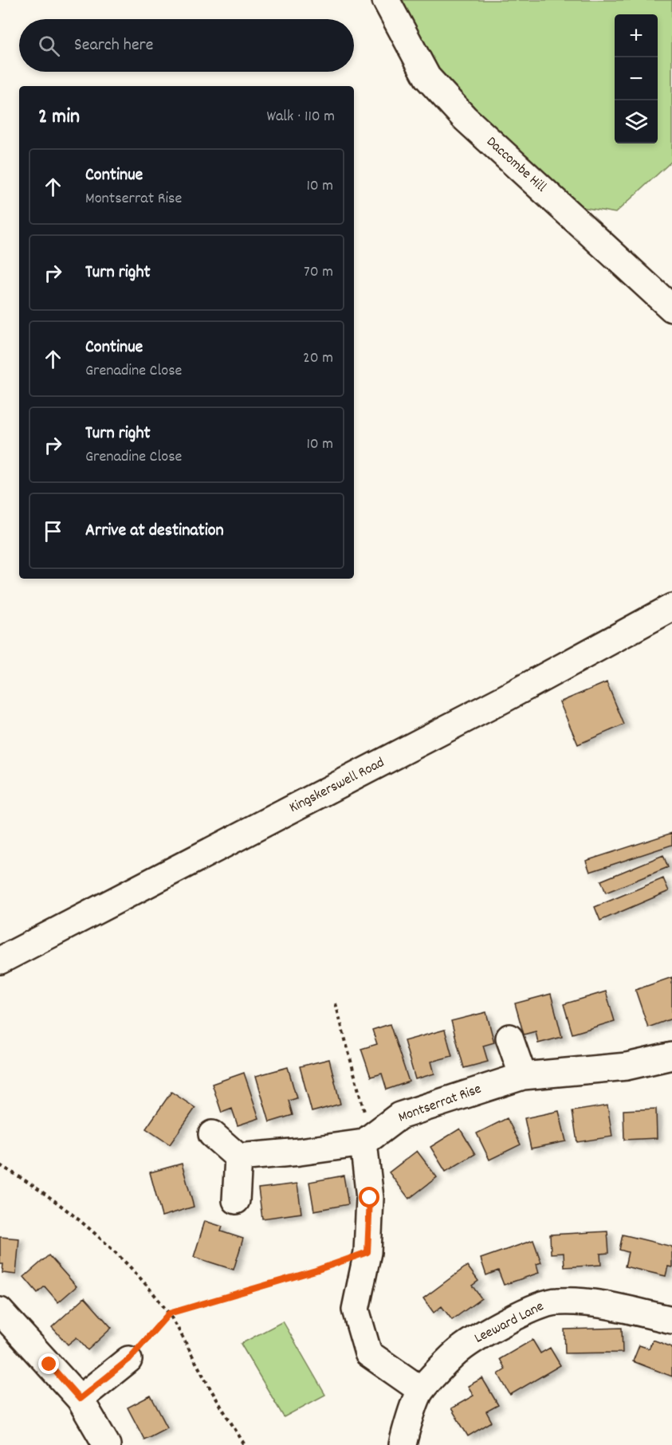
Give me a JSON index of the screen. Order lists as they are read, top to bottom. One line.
{"streets":{"street":["Daccombe Hill","Kingskerswell Road","Montserrat Rise","Leeward Lane"]},"page":{"map_buttons":["+","−"],"search":"Search here","heading":["2 min","Walk · 110 m"],"list":[["Continue","Montserrat Rise","10 m"],["Turn right","70 m"],["Continue","Grenadine Close","20 m"],["Turn right","Grenadine Close","10 m"],"Arrive at destination"]}}
